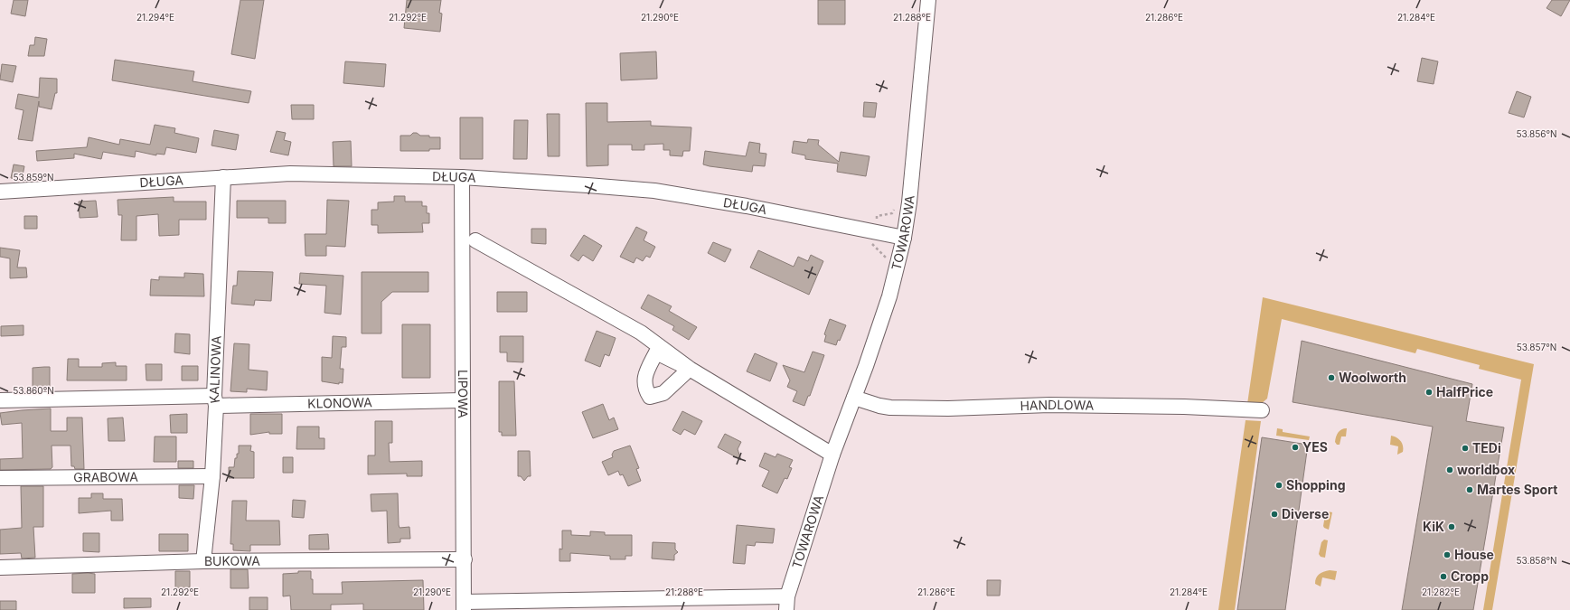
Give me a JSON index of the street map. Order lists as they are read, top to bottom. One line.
{"streets":{"street":["DŁUGA","TOWAROWA","KALINOWA","LIPOWA","KLONOWA","HANDLOWA","GRABOWA","BUKOWA"]},"crossings":[["DŁUGA","TOWAROWA"],["DŁUGA","KALINOWA"],["DŁUGA","LIPOWA"],["TOWAROWA","HANDLOWA"],["KALINOWA","KLONOWA"],["KALINOWA","GRABOWA"],["KALINOWA","BUKOWA"],["LIPOWA","KLONOWA"],["LIPOWA","BUKOWA"]],"places":["Woolworth","HalfPrice","YES","TEDi","worldbox","Shopping","Martes Sport","Diverse","KiK","House","Cropp"],"coordinates":["21.294°E","21.292°E","21.290°E","21.288°E","21.286°E","21.284°E","53.856°N","53.859°N","53.857°N","53.860°N","53.858°N","21.282°E"]}
